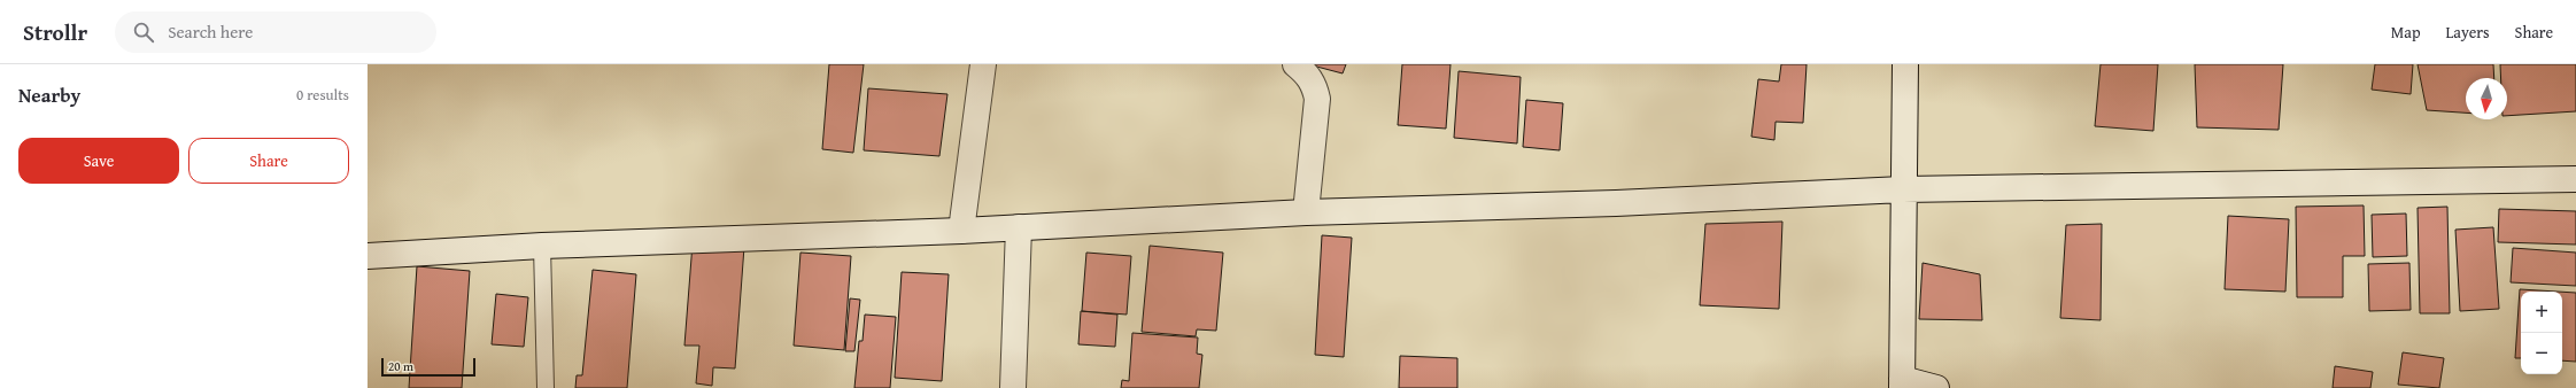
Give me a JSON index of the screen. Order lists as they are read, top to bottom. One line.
{"scale_bar":"20 m","north":"bottom","page":{"header":"Strollr","search":"Search here","nav":["Map","Layers","Share"],"heading":["Nearby","0 results"],"buttons":["Save","Share"],"map_buttons":["+","−"],"scale":"20 m"}}
